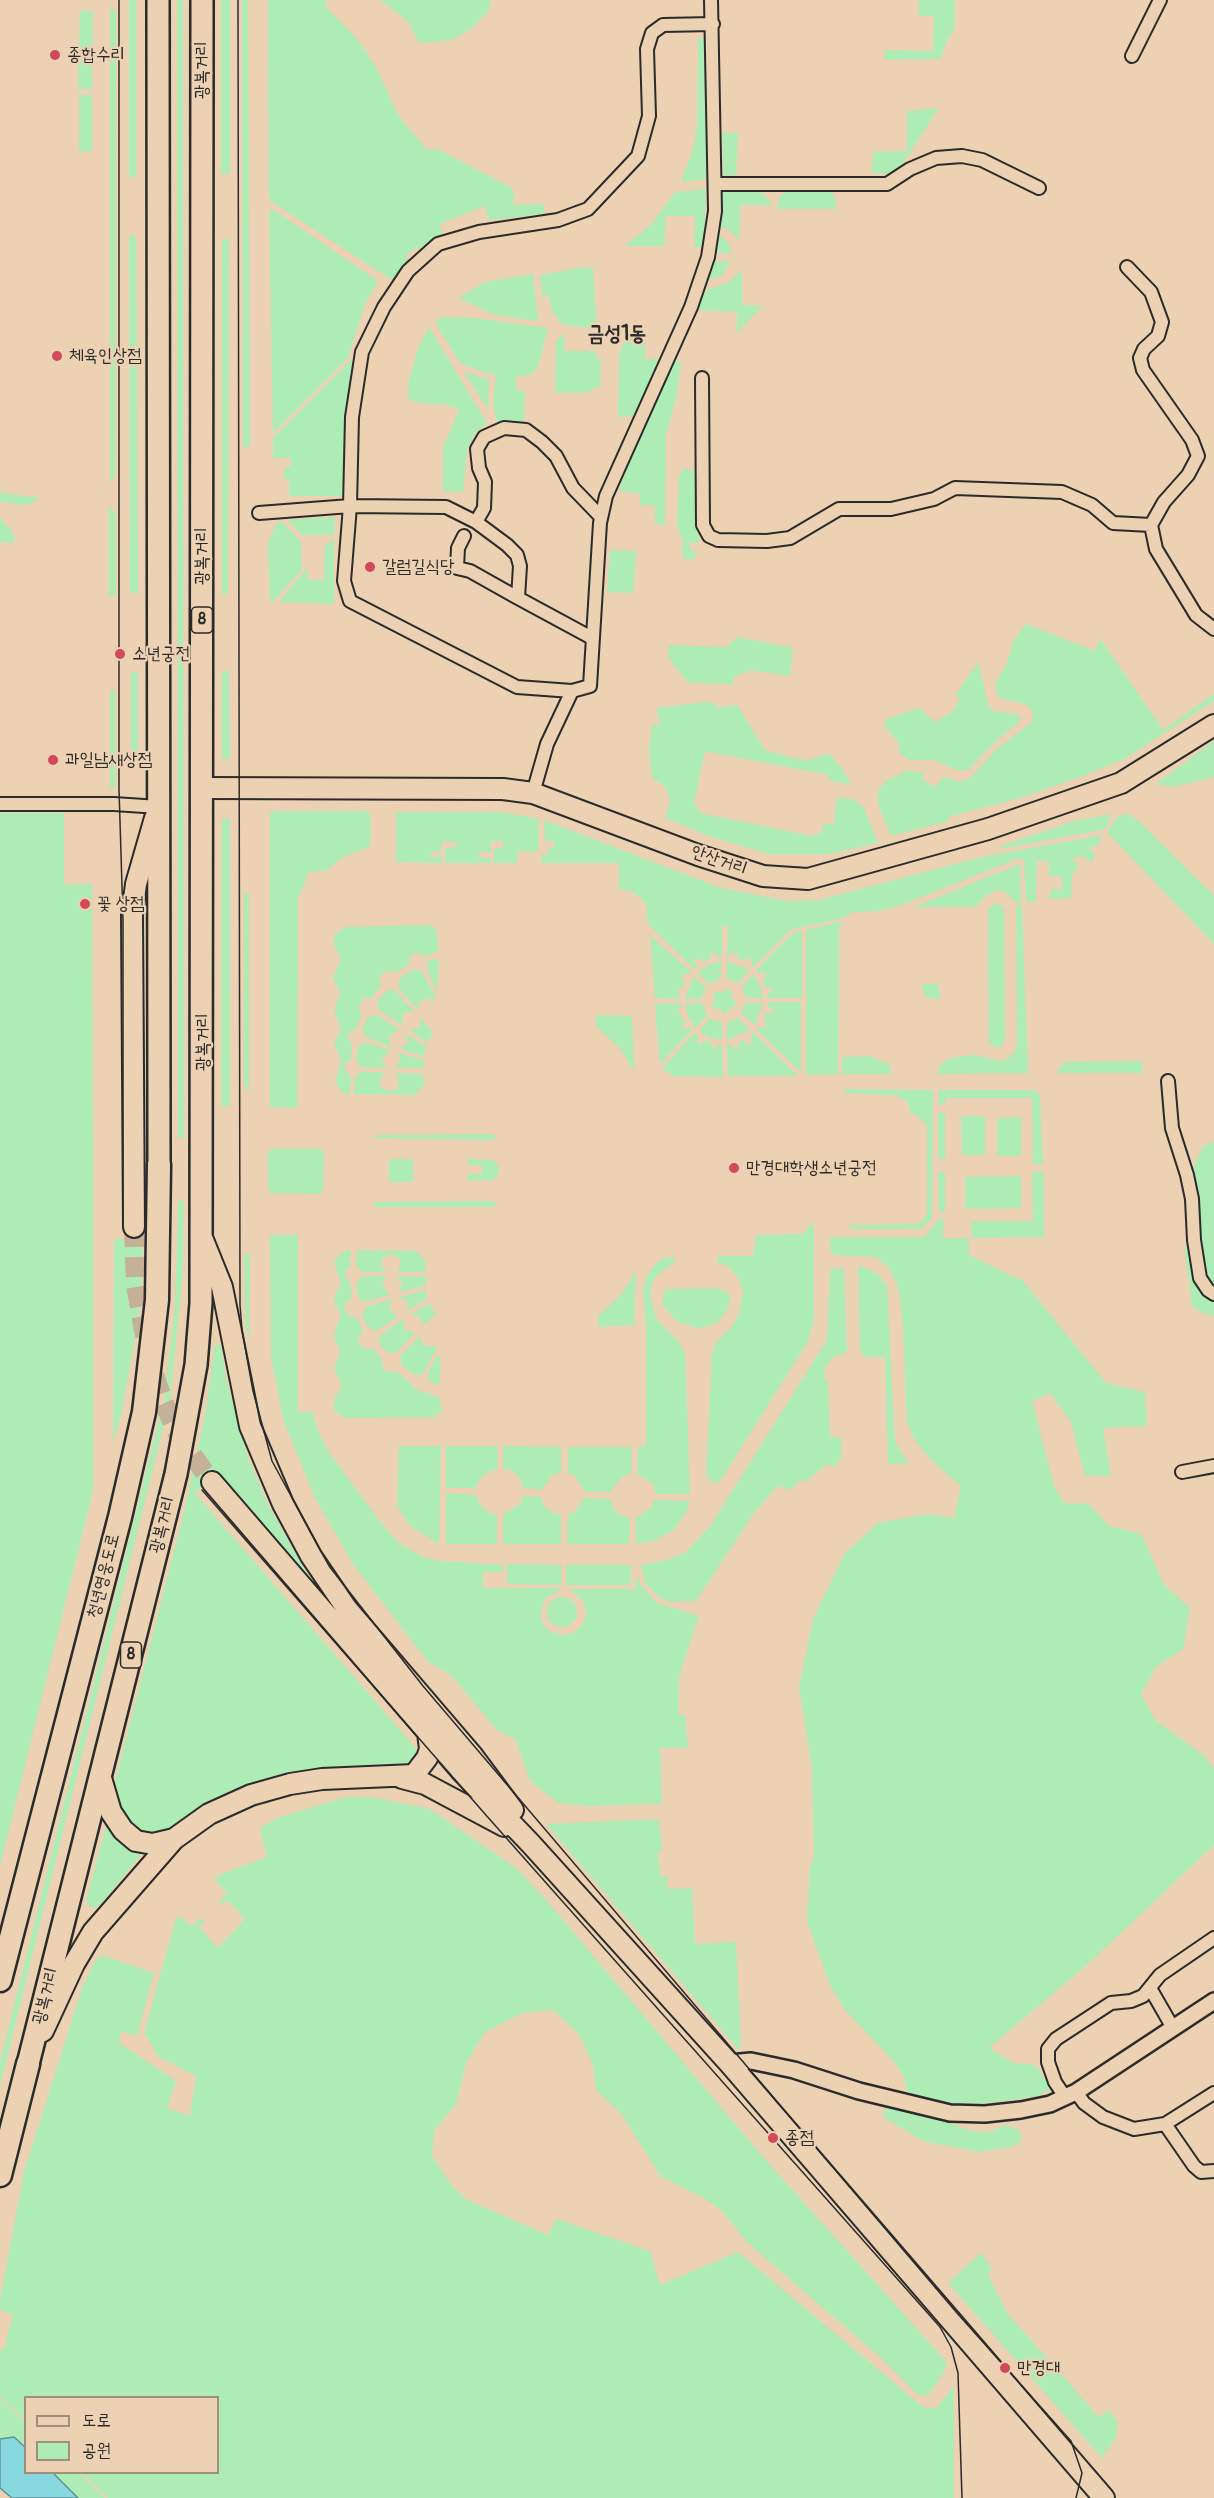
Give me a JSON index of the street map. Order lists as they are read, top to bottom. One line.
{"streets":{"highway":["광복거리","8","청년영웅도로"],"main road":["안산거리"]},"crossings":[["광복거리","8"],["광복거리","안산거리"]],"districts":["금성1동"],"places":["종합수리","체육인상점","갈럼길식당","소년궁전","과일남새상점","꽃 상점","만경대학생소년궁전","종점","만경대"],"legend":["도로","공원"]}
